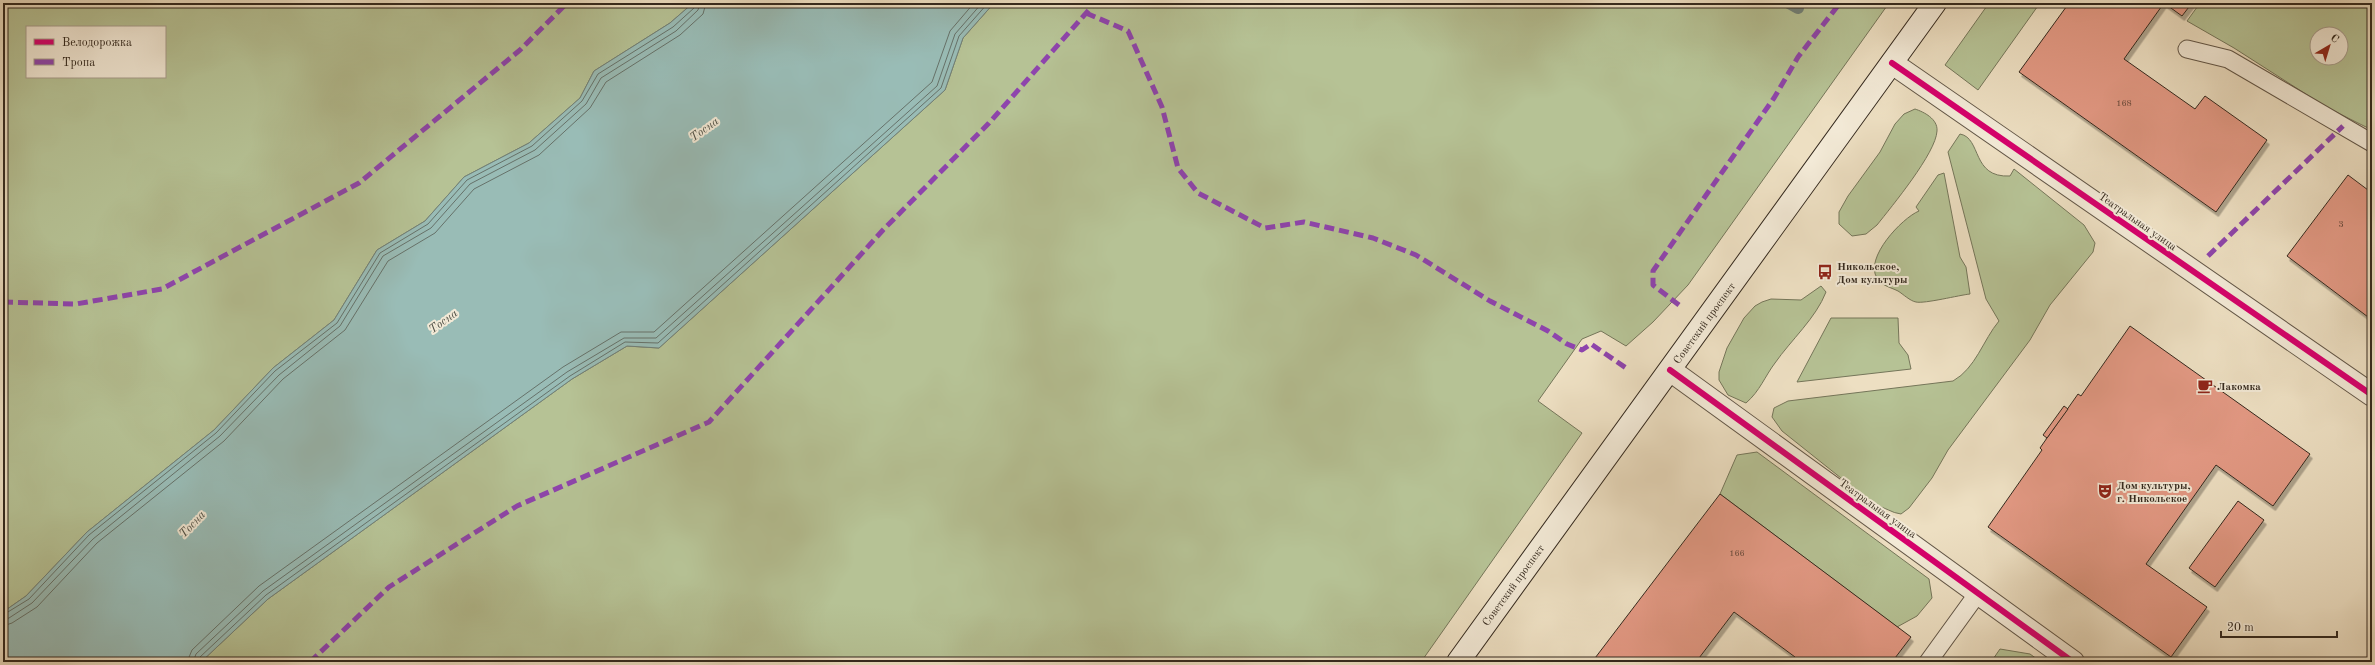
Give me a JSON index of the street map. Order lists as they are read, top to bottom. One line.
{"streets":{"street":["Театральная улица","Советский проспект"]},"crossings":[["Театральная улица","Советский проспект"]],"water":["Тосна"],"places":{"bus stop":["Никольское, Дом культуры"],"cafe":["Лакомка"],"theatre":["Дом культуры, г. Никольское"]},"house_numbers":["168","3","166"],"legend":["Велодорожка","Тропа"],"scale_bar":"20 m","north":"top right"}
